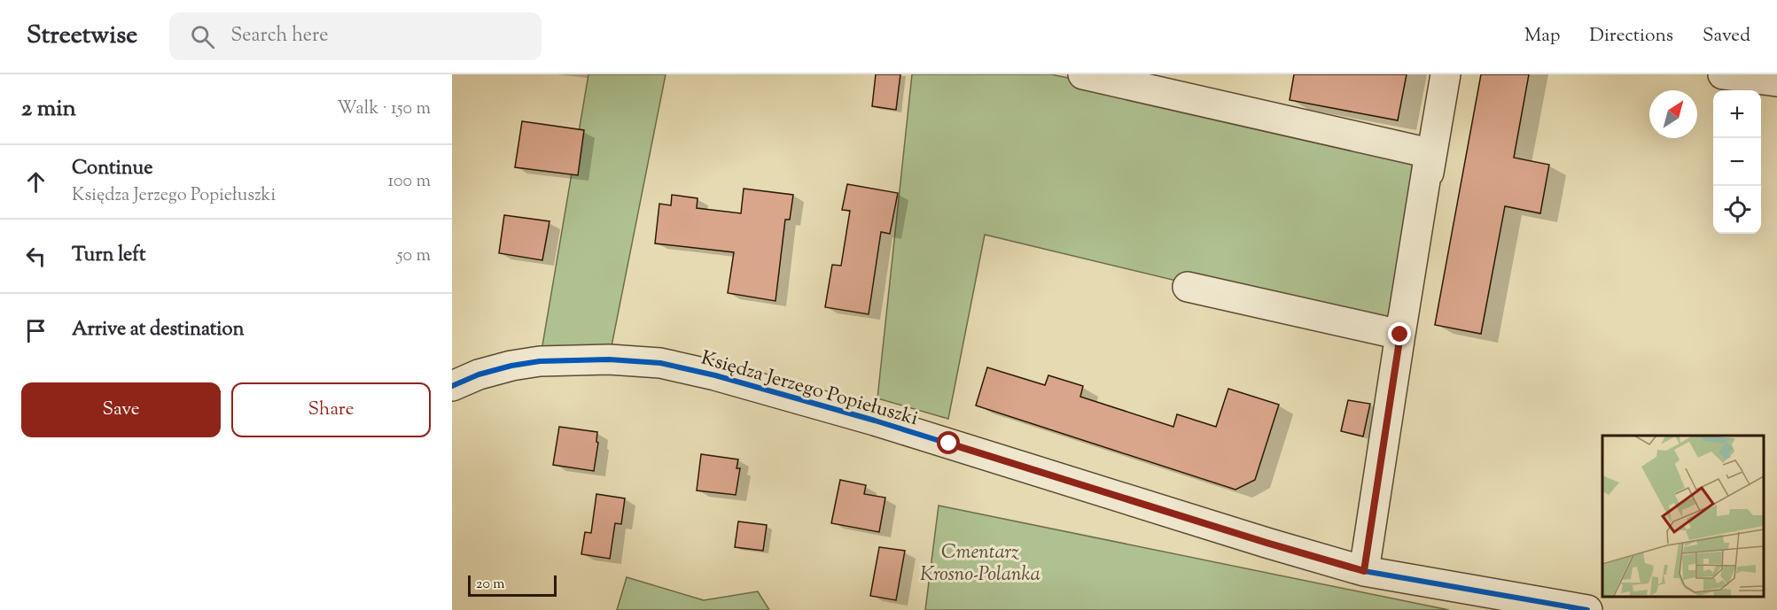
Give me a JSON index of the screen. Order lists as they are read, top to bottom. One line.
{"streets":{"street":["Księdza Jerzego Popiełuszki"]},"parks":["Cmentarz Krosno-Polanka"],"scale_bar":"20 m","north":"top right","page":{"header":"Streetwise","search":"Search here","nav":["Map","Directions","Saved"],"heading":["2 min","Walk · 150 m"],"map_buttons":["+","−"],"list":[["Continue","Księdza Jerzego Popiełuszki","100 m"],["Turn left","50 m"],"Arrive at destination"],"buttons":["Save","Share"],"scale":"20 m"}}
